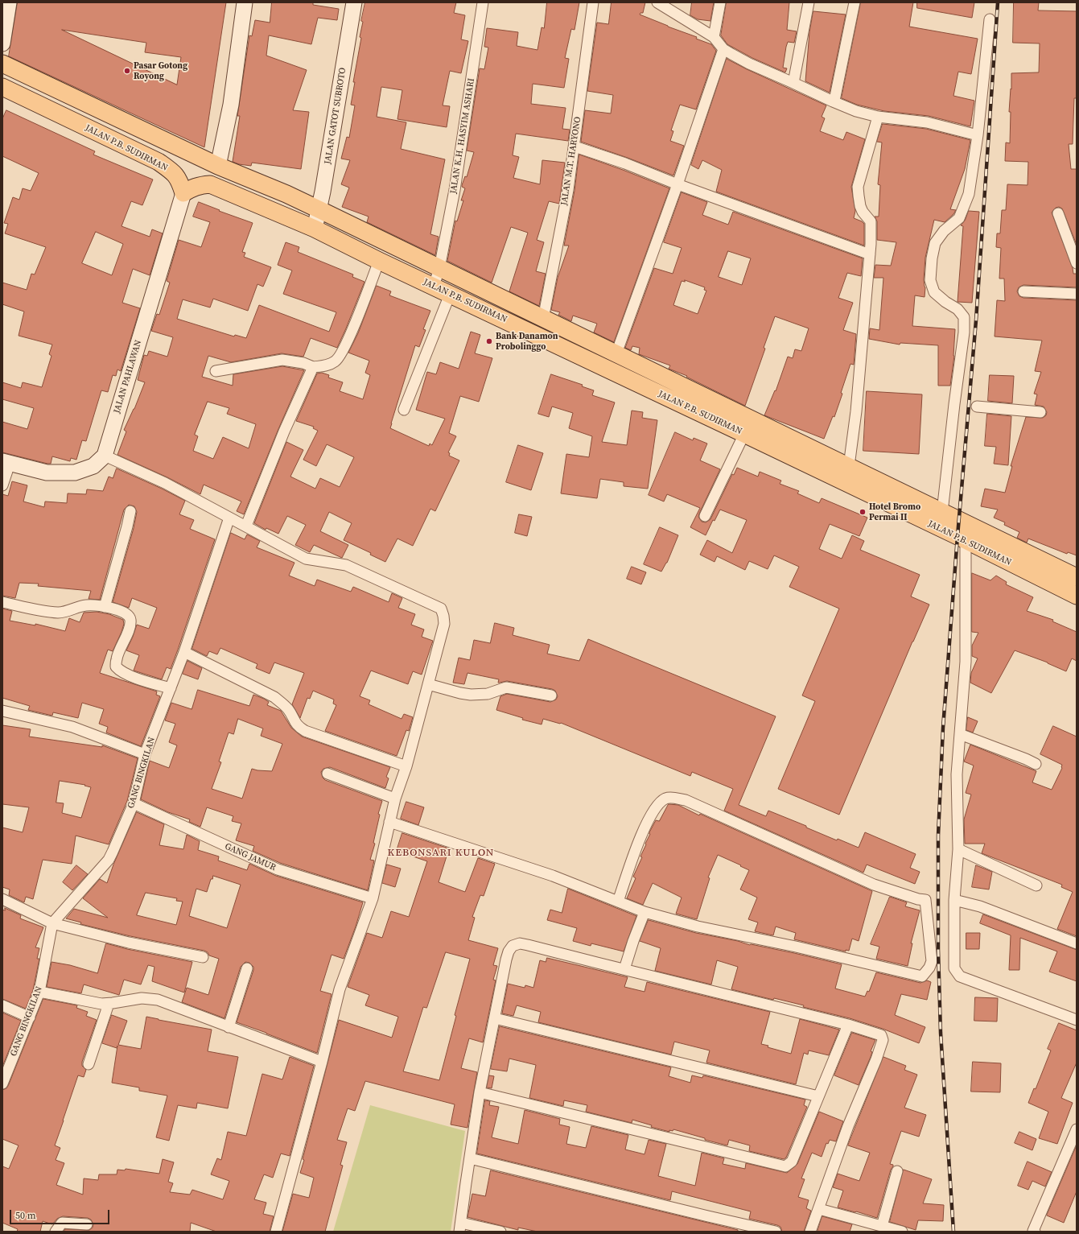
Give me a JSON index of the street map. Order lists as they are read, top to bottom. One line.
{"streets":{"main road":["JALAN GATOT SUBROTO","JALAN P.B. SUDIRMAN","JALAN PAHLAWAN"],"street":["JALAN K.H. HASYIM ASHARI","JALAN M.T. HARYONO","GANG BINGKILAN","GANG JAMUR"]},"crossings":[["JALAN GATOT SUBROTO","JALAN P.B. SUDIRMAN"],["JALAN K.H. HASYIM ASHARI","JALAN P.B. SUDIRMAN"],["JALAN P.B. SUDIRMAN","JALAN M.T. HARYONO"],["JALAN P.B. SUDIRMAN","JALAN PAHLAWAN"],["GANG BINGKILAN","GANG JAMUR"]],"districts":["KEBONSARI KULON"],"places":["Pasar Gotong Royong","Bank Danamon Probolinggo","Hotel Bromo Permai II"],"scale_bar":"50 m"}
